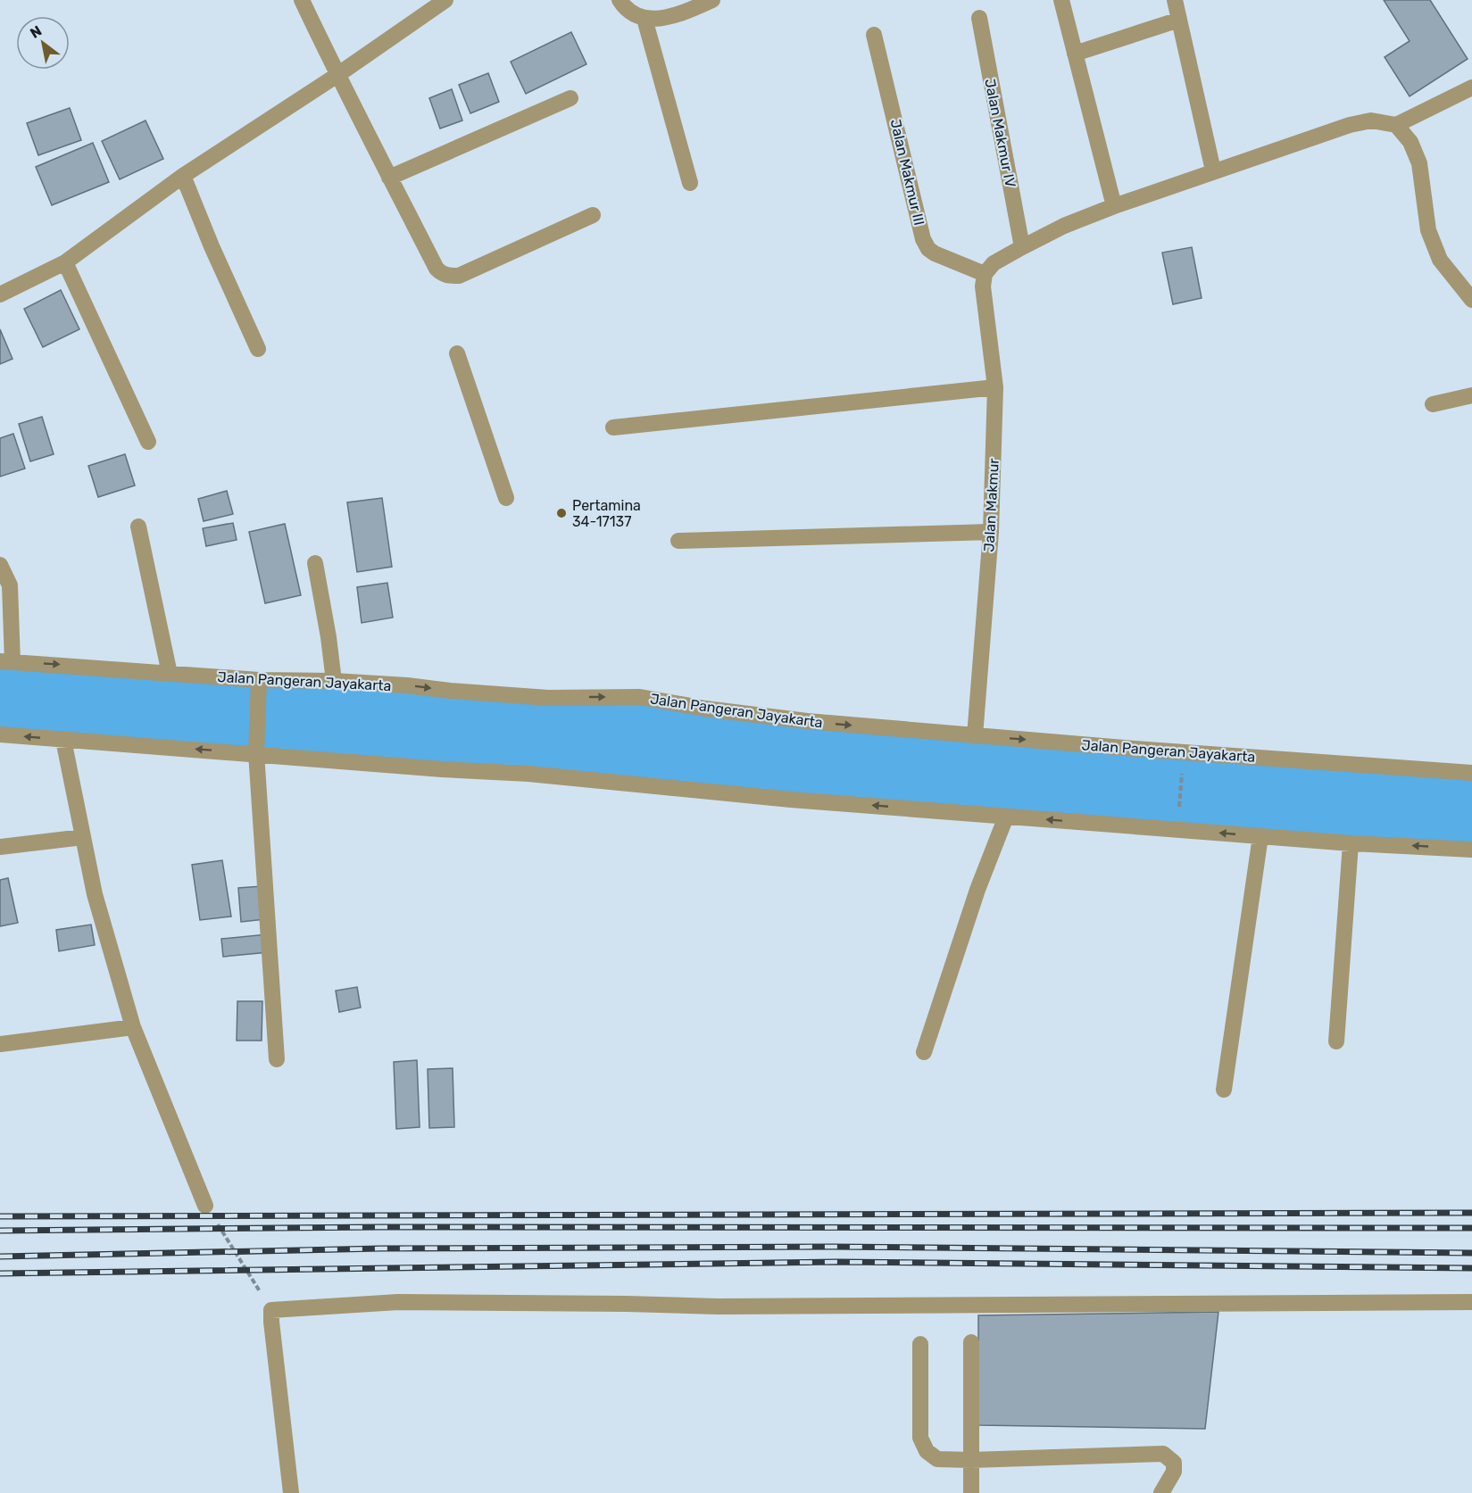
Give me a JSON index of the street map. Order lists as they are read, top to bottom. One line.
{"streets":{"street":["Jalan Makmur IV","Jalan Makmur III","Jalan Makmur","Jalan Pangeran Jayakarta"]},"crossings":[["Jalan Makmur III","Jalan Makmur"],["Jalan Makmur","Jalan Pangeran Jayakarta"]],"places":["Pertamina 34-17137"],"north":"top left"}
